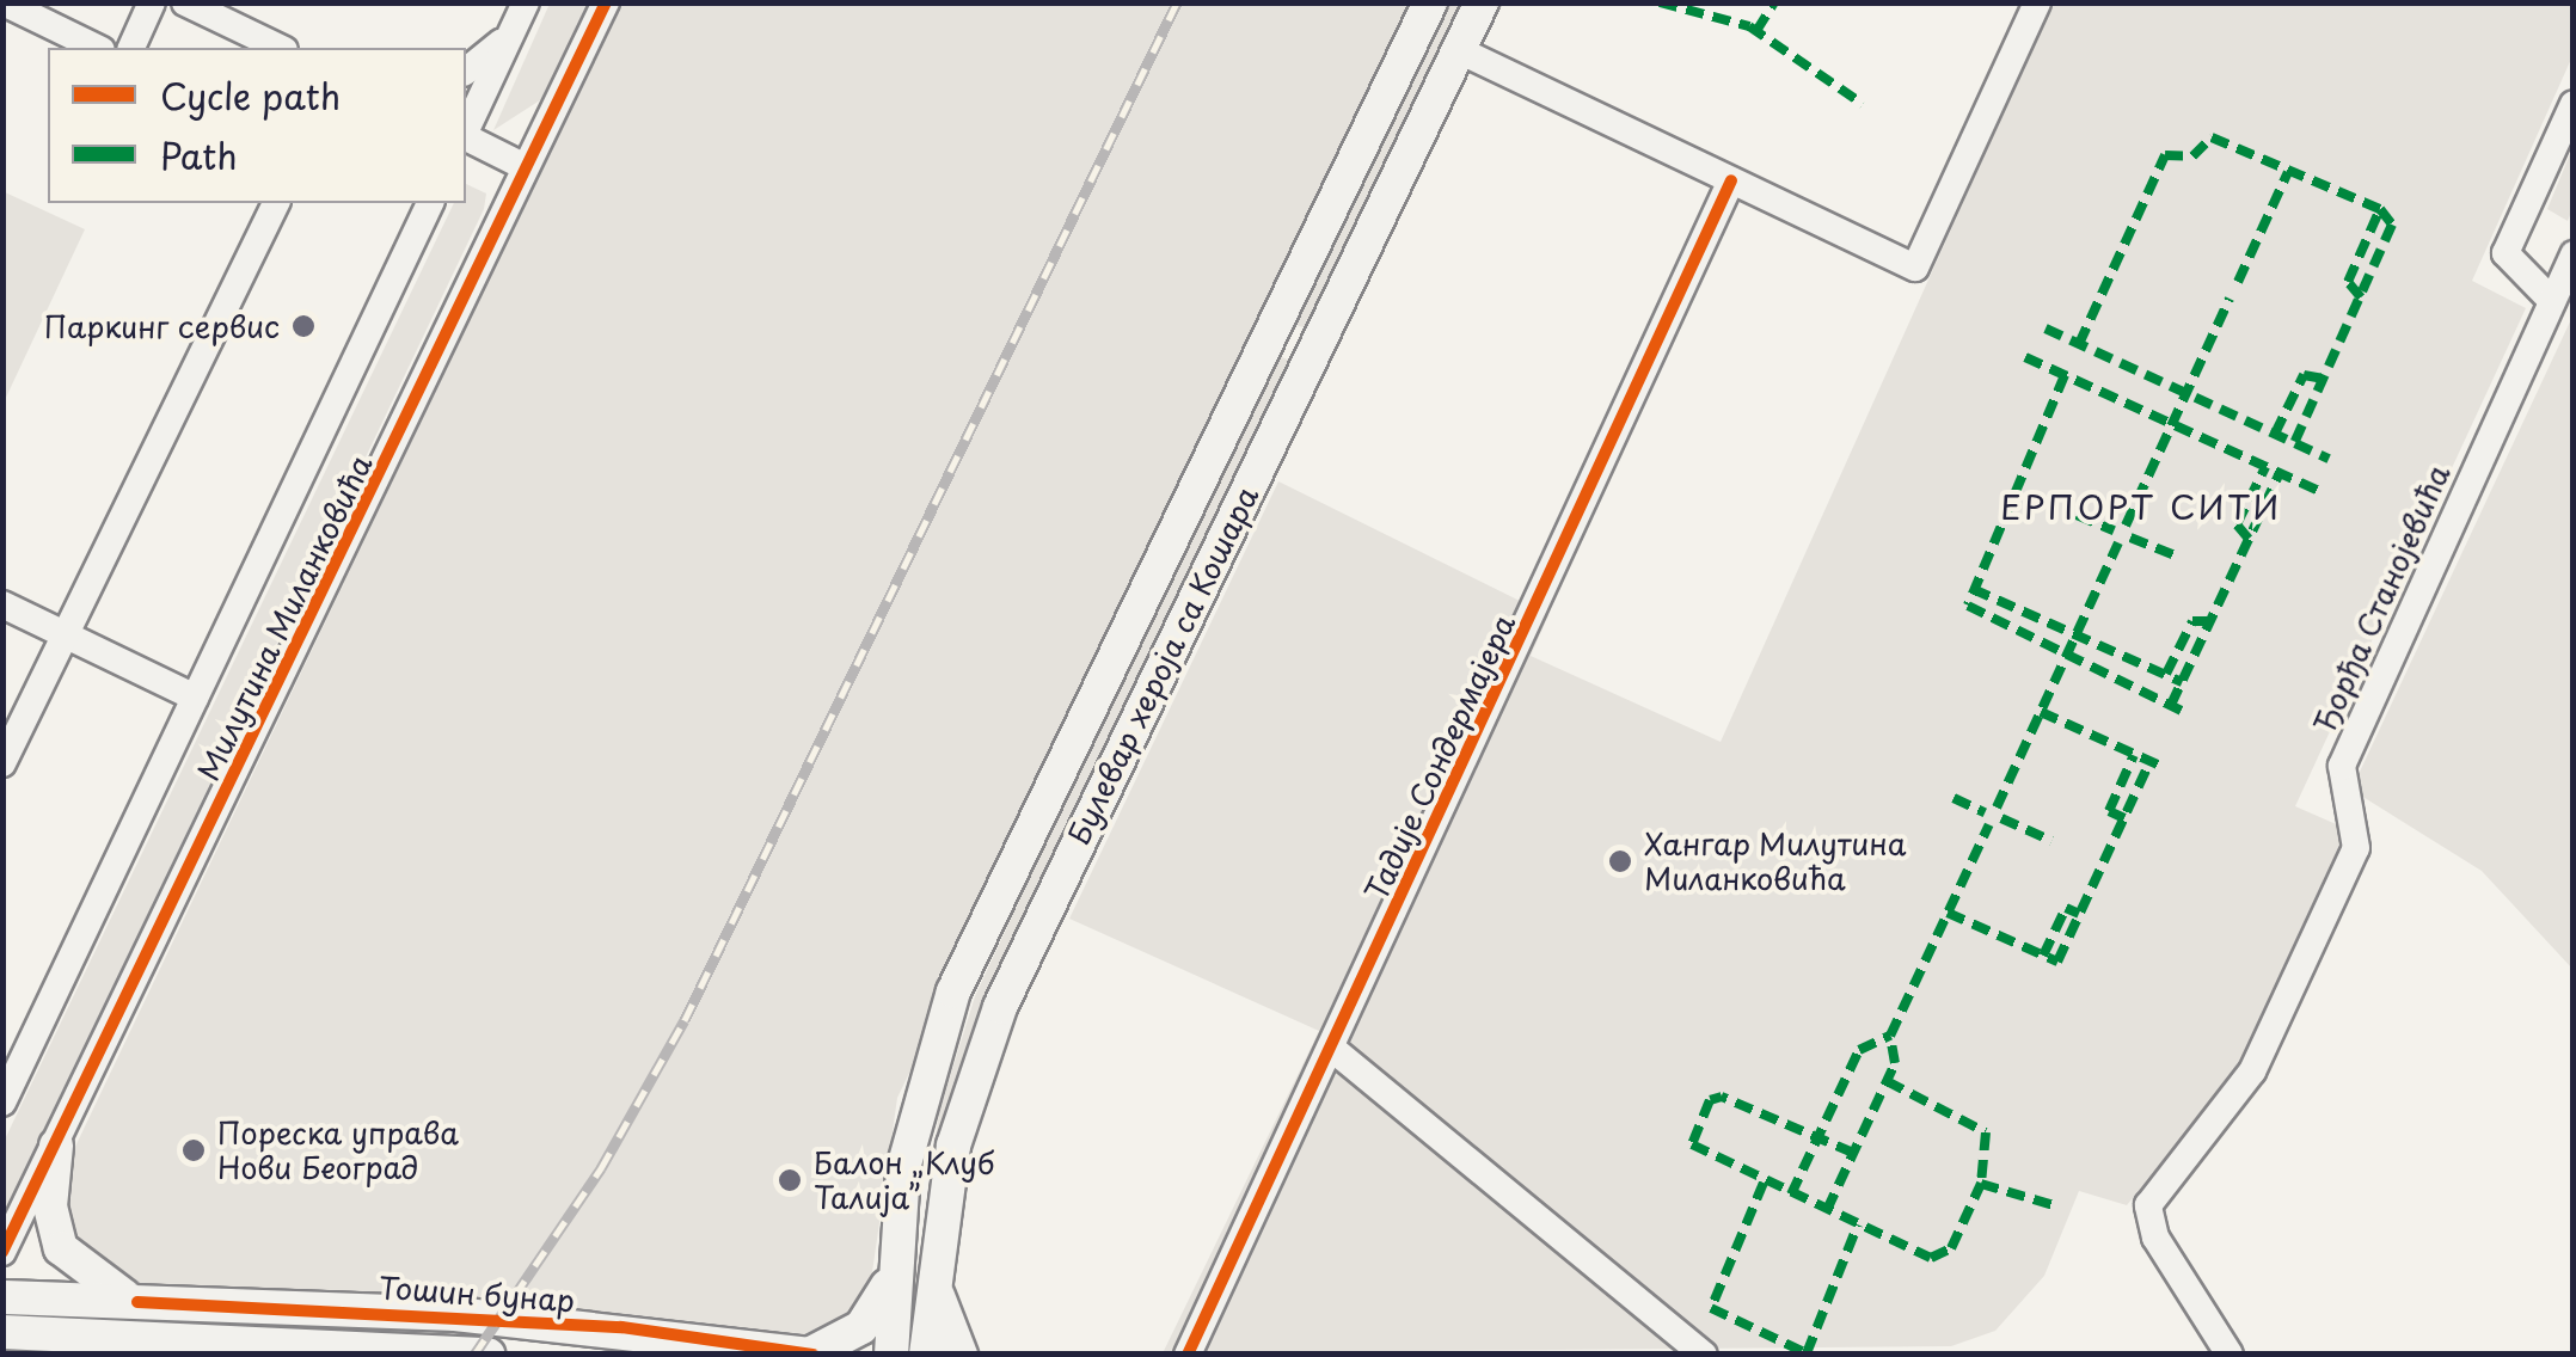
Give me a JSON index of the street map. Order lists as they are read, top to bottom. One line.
{"streets":{"main road":["Булевар хероја са Кошара","Тошин бунар"],"street":["Ђорђа Станојевића","Милутина Миланковића","Тадије Сондермајера"]},"districts":["ЕРПОРТ СИТИ"],"places":["Паркинг сервис","Хангар Милутина Миланковића","Пореска управа Нови Београд","Балон „Клуб Талија”"],"legend":["Cycle path","Path"]}
